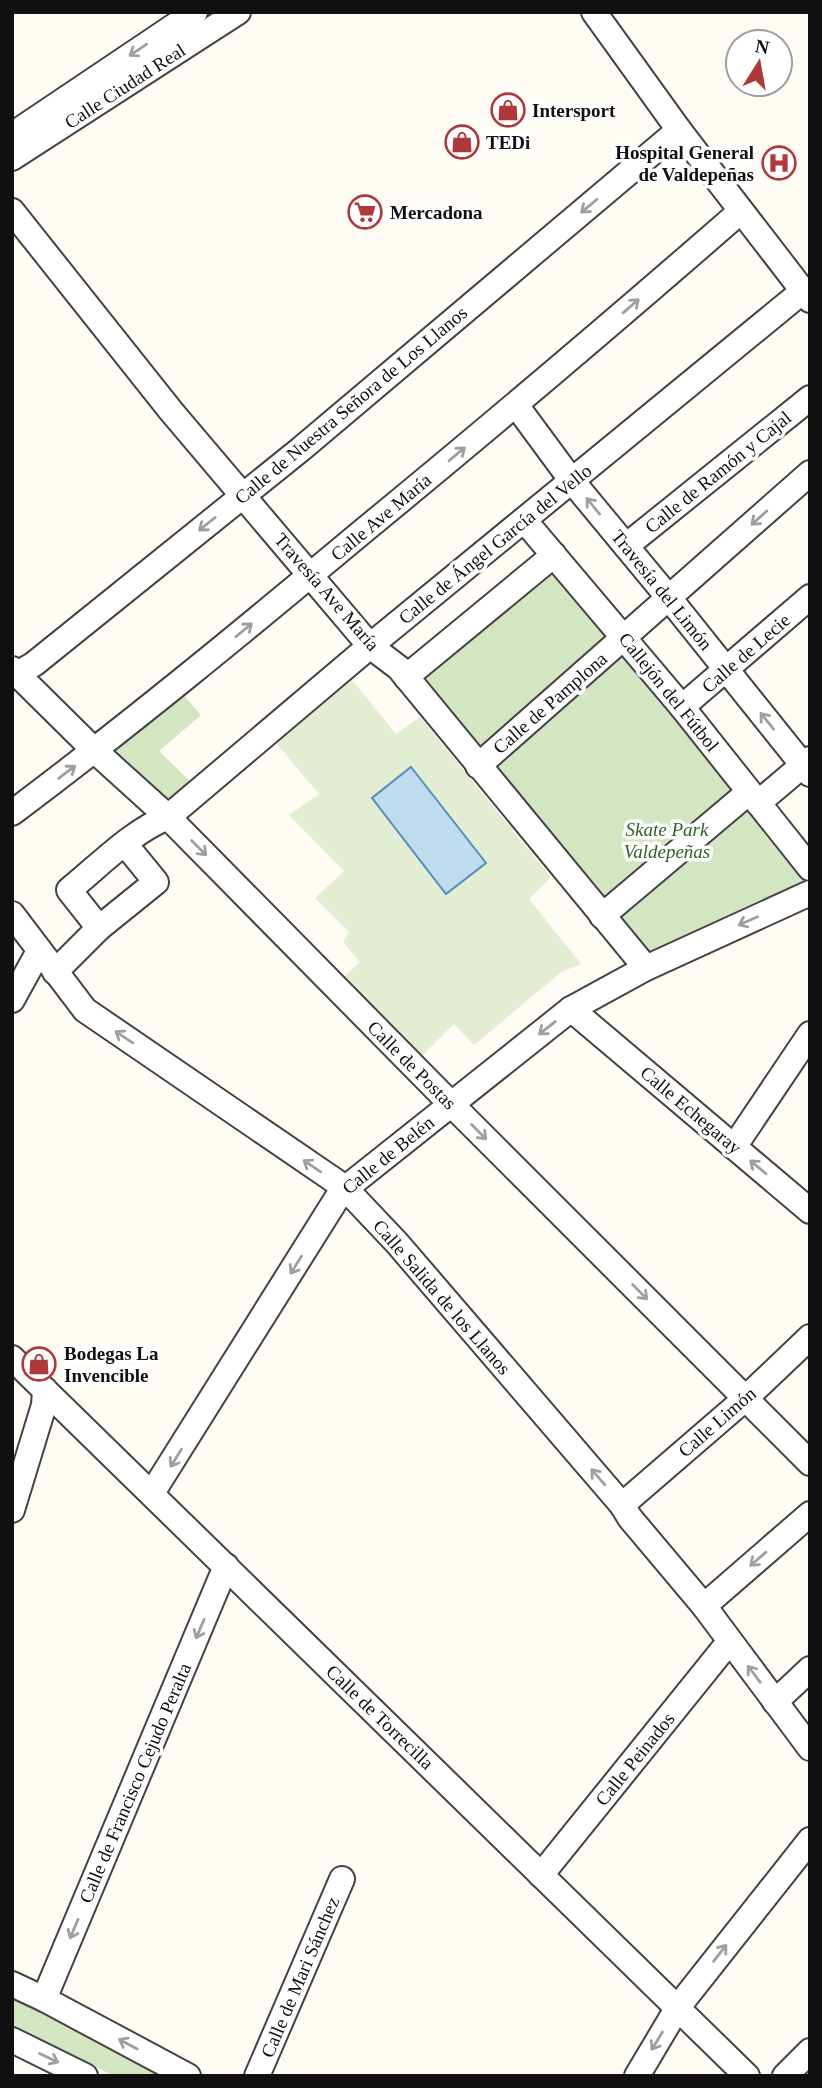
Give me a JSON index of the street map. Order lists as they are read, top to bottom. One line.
{"streets":{"street":["Calle Ciudad Real","Calle de Nuestra Señora de Los Llanos","Calle de Ramón y Cajal","Calle Ave María","Calle de Ángel García del Vello","Travesía del Limón","Travesía Ave María","Calle de Lecie","Callejón del Fútbol","Calle de Pamplona","Calle de Postas","Calle Echegaray","Calle de Belén","Calle Salida de los Llanos","Calle Limón","Calle de Torrecilla","Calle Peinados","Calle de Francisco Cejudo Peralta","Calle de Mari Sánchez"]},"crossings":[["Calle de Nuestra Señora de Los Llanos","Travesía Ave María"],["Calle de Nuestra Señora de Los Llanos","Calle de Postas"],["Calle de Ramón y Cajal","Travesía del Limón"],["Calle Ave María","Travesía del Limón"],["Calle Ave María","Travesía Ave María"],["Calle Ave María","Calle de Postas"],["Calle de Ángel García del Vello","Travesía del Limón"],["Calle de Ángel García del Vello","Travesía Ave María"],["Calle de Ángel García del Vello","Callejón del Fútbol"],["Calle de Ángel García del Vello","Calle de Postas"],["Travesía del Limón","Calle de Lecie"],["Travesía del Limón","Calle de Pamplona"],["Travesía Ave María","Calle de Pamplona"],["Travesía Ave María","Calle de Belén"],["Calle de Lecie","Callejón del Fútbol"],["Callejón del Fútbol","Calle de Pamplona"],["Calle de Postas","Calle de Belén"],["Calle de Postas","Calle Limón"],["Calle Echegaray","Calle de Belén"],["Calle de Belén","Calle Salida de los Llanos"],["Calle de Belén","Calle de Torrecilla"],["Calle Salida de los Llanos","Calle Limón"],["Calle Salida de los Llanos","Calle Peinados"],["Calle de Torrecilla","Calle Peinados"],["Calle de Torrecilla","Calle de Francisco Cejudo Peralta"]],"one_way":["Calle de Nuestra Señora de Los Llanos","Calle Ave María","Travesía del Limón","Calle de Pamplona","Calle de Postas","Calle Salida de los Llanos","Calle de Francisco Cejudo Peralta"],"parks":["Skate Park Valdepeñas"],"places":{"shop":["Intersport","TEDi","Bodegas La Invencible"],"hospital":["Hospital General de Valdepeñas"],"supermarket":["Mercadona"]},"north":"top"}
